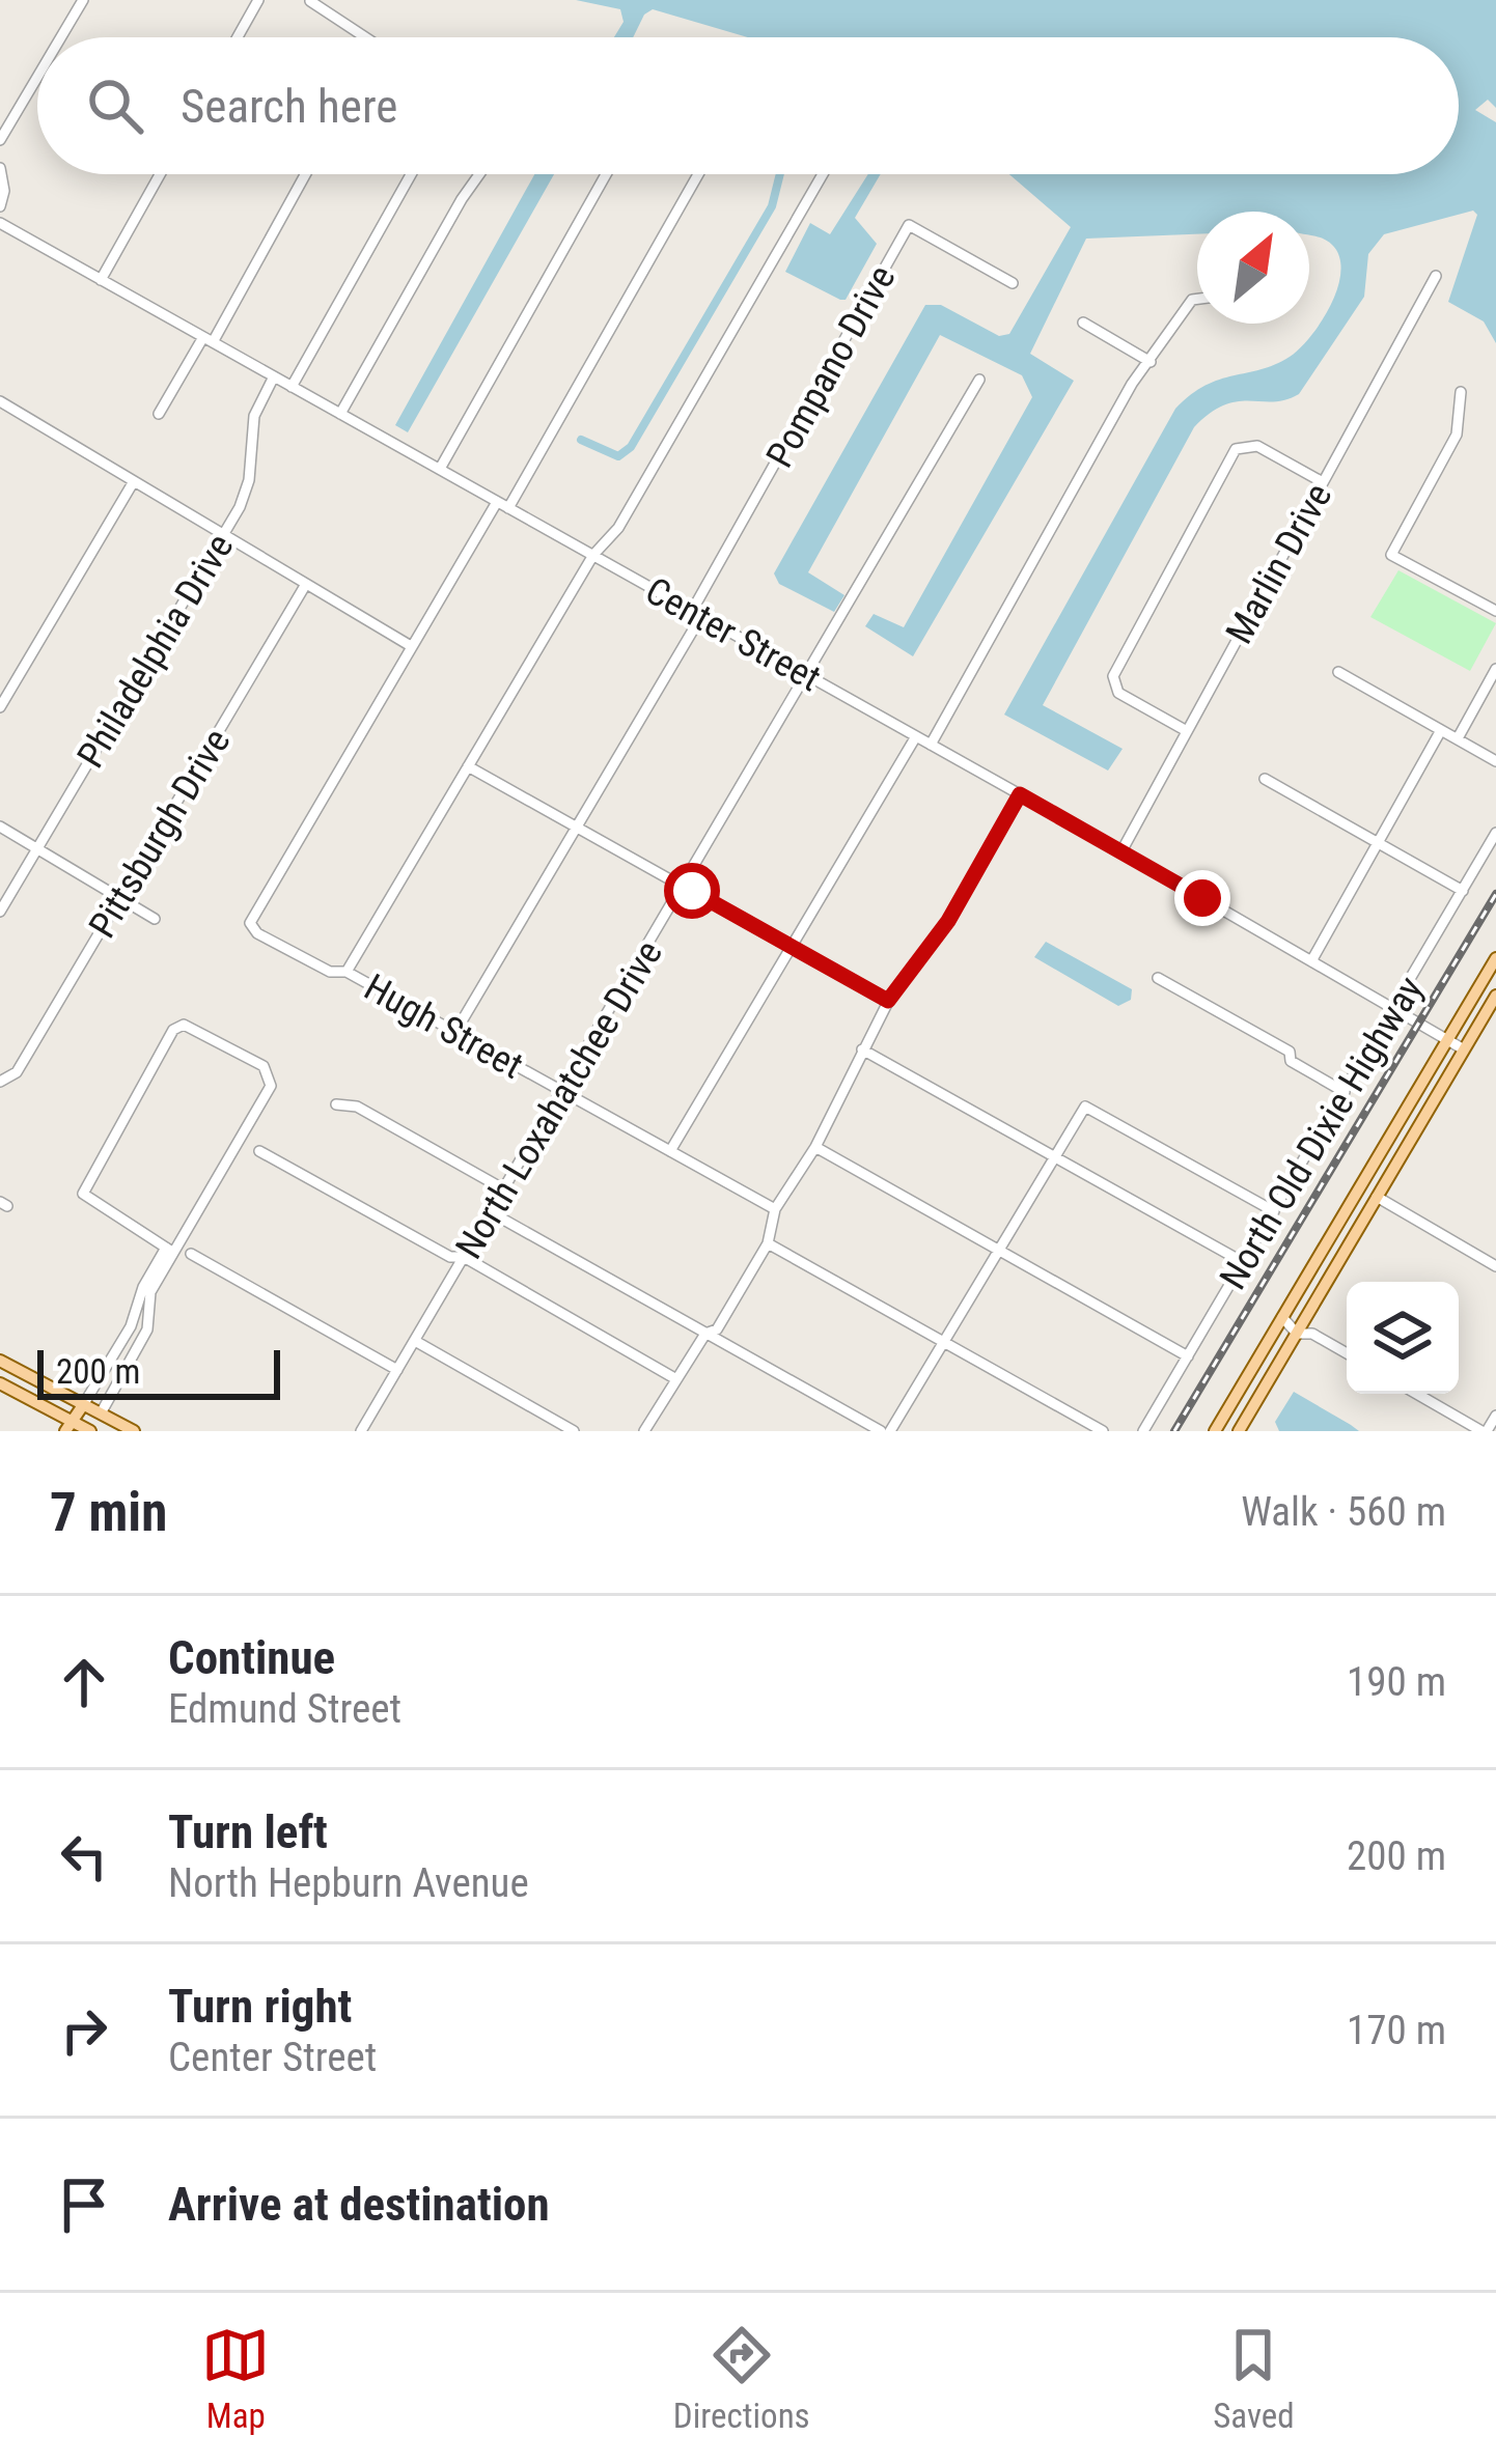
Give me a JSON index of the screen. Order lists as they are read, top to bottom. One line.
{"streets":{"street":["Pompano Drive","Marlin Drive","Center Street","Philadelphia Drive","Pittsburgh Drive","Hugh Street","North Loxahatchee Drive","North Old Dixie Highway"]},"crossings":[["Pompano Drive","Center Street"],["Marlin Drive","Center Street"],["Center Street","Philadelphia Drive"],["Center Street","North Loxahatchee Drive"],["Center Street","North Old Dixie Highway"],["Hugh Street","North Loxahatchee Drive"]],"scale_bar":"200 m","north":"top right","page":{"search":"Search here","scale":"200 m","heading":["7 min","Walk · 560 m"],"list":[["Continue","Edmund Street","190 m"],["Turn left","North Hepburn Avenue","200 m"],["Turn right","Center Street","170 m"],"Arrive at destination"],"nav":["Map","Directions","Saved"]}}
